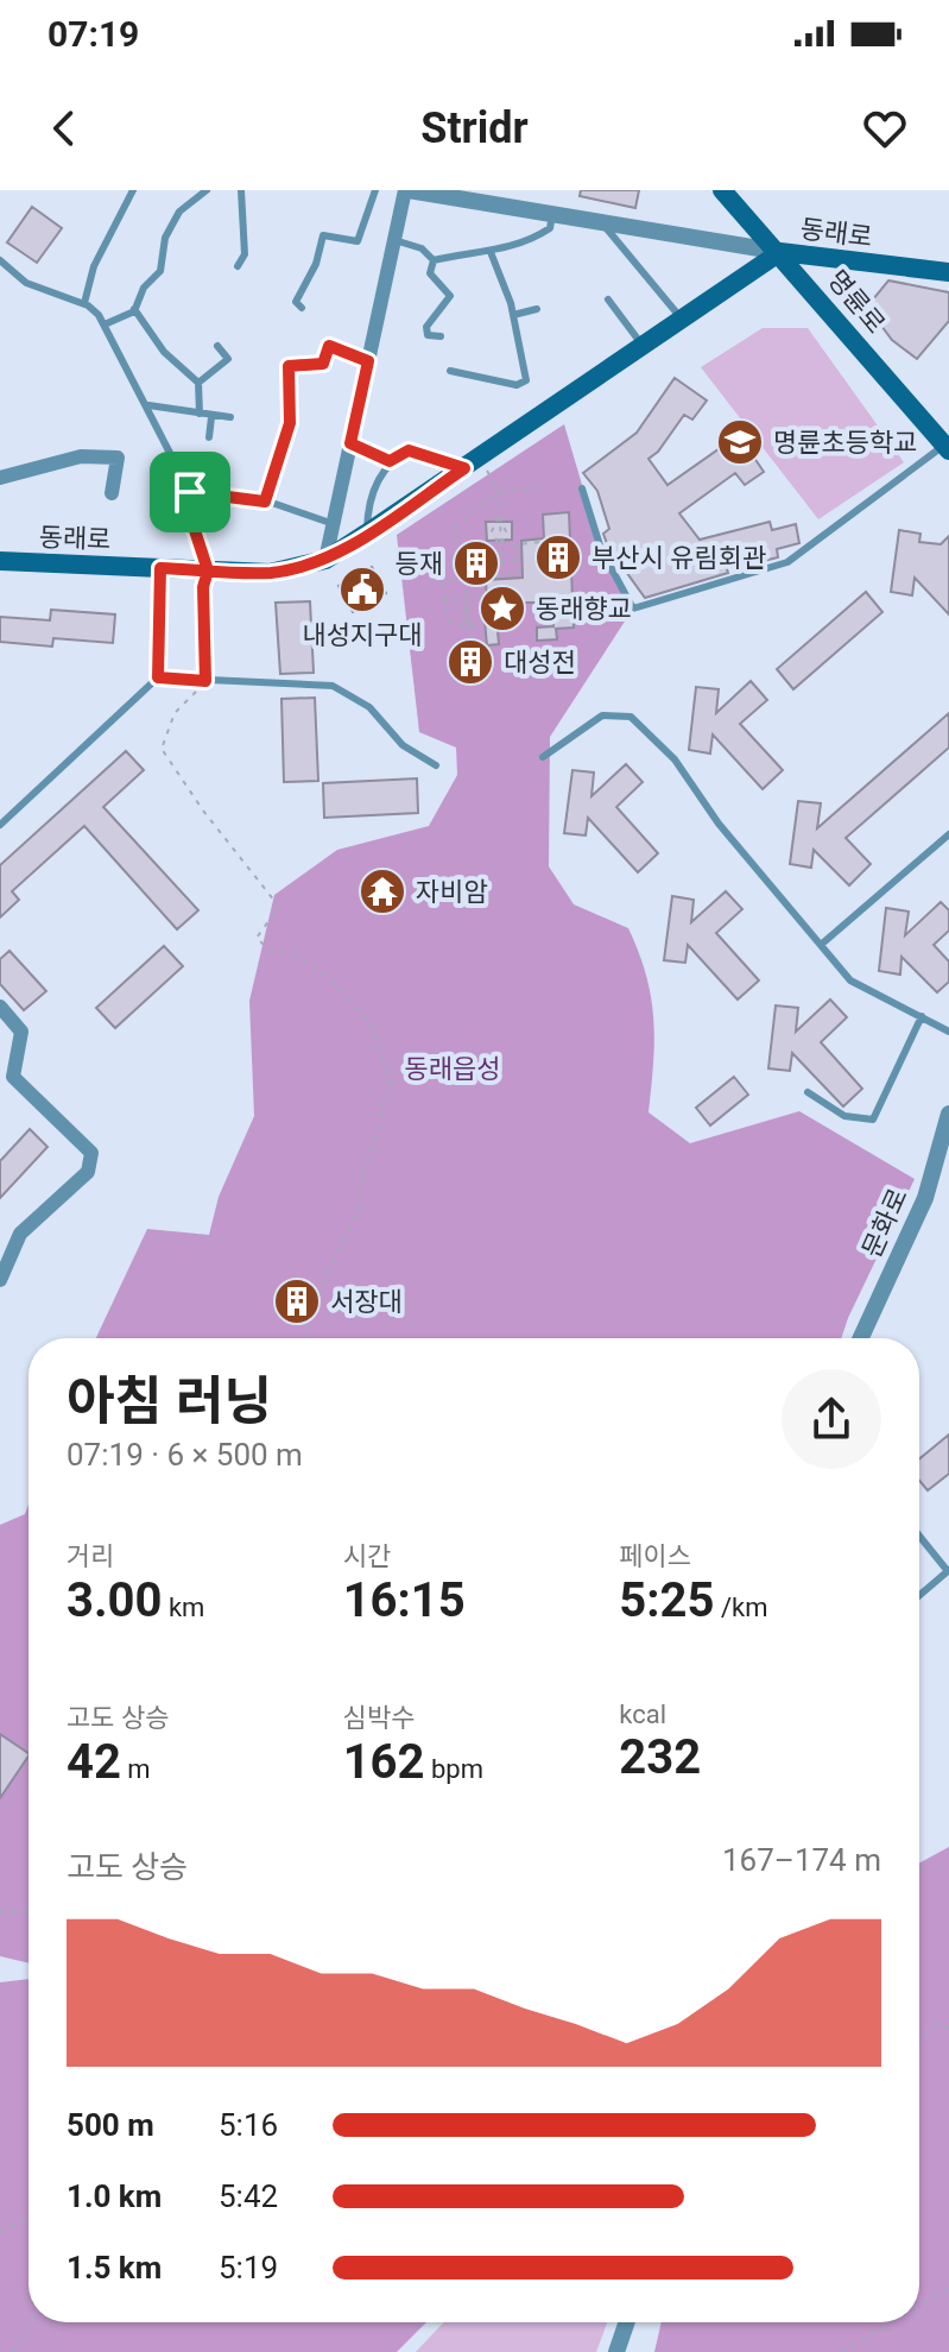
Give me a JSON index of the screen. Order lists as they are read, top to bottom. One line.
{"streets":{"main road":["동래로","명륜로"],"street":["문화로"]},"crossings":[["동래로","명륜로"]],"parks":["동래읍성"],"places":{"school or university":["명륜초등학교"],"building":["부산시 유림회관","등재","대성전","서장대"],"public building":["내성지구대"],"place":["동래향교"],"temple":["자비암"]},"page":{"status":"07:19","header":"Stridr","heading":["아침 러닝","07:19 · 6 × 500 m"],"stats":[["거리","3.00 km"],["시간","16:15"],["페이스","5:25 /km"],["고도 상승","42 m"],["심박수","162 bpm"],["kcal","232"]],"chart":["고도 상승","167–174 m"],"list":[{"name":"500 m","note":"5:16"},{"name":"1.0 km","note":"5:42"},{"name":"1.5 km","note":"5:19"}]}}
